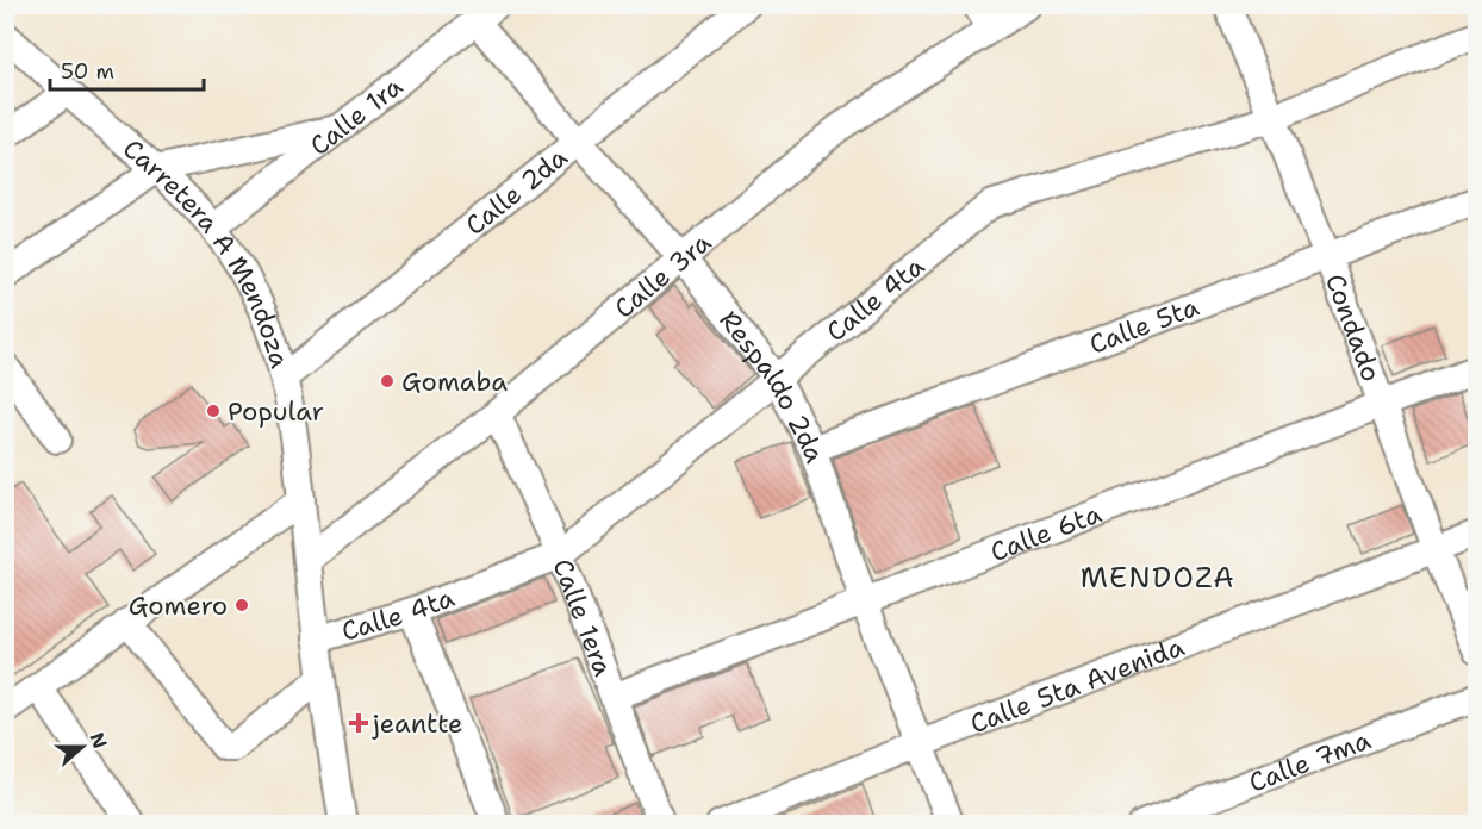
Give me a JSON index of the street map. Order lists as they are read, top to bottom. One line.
{"streets":{"street":["Calle 1ra","Calle 2da","Carretera A Mendoza","Calle 3ra","Calle 4ta","Calle 5ta","Condado","Respaldo 2da","Calle 6ta","Calle 1era","Calle 5ta Avenida","Calle 7ma"]},"crossings":[["Calle 1ra","Carretera A Mendoza"],["Calle 1ra","Respaldo 2da"],["Calle 2da","Carretera A Mendoza"],["Calle 2da","Respaldo 2da"],["Carretera A Mendoza","Calle 3ra"],["Carretera A Mendoza","Calle 4ta"],["Calle 3ra","Respaldo 2da"],["Calle 3ra","Calle 1era"],["Calle 4ta","Condado"],["Calle 4ta","Respaldo 2da"],["Calle 4ta","Calle 1era"],["Calle 5ta","Condado"],["Calle 5ta","Respaldo 2da"],["Condado","Calle 6ta"],["Condado","Calle 5ta Avenida"],["Respaldo 2da","Calle 6ta"],["Respaldo 2da","Calle 5ta Avenida"],["Calle 6ta","Calle 1era"]],"districts":["MENDOZA"],"places":{"other":["Gomaba","Popular","Gomero"],"health":["jeantte"]},"scale_bar":"50 m","north":"right"}
